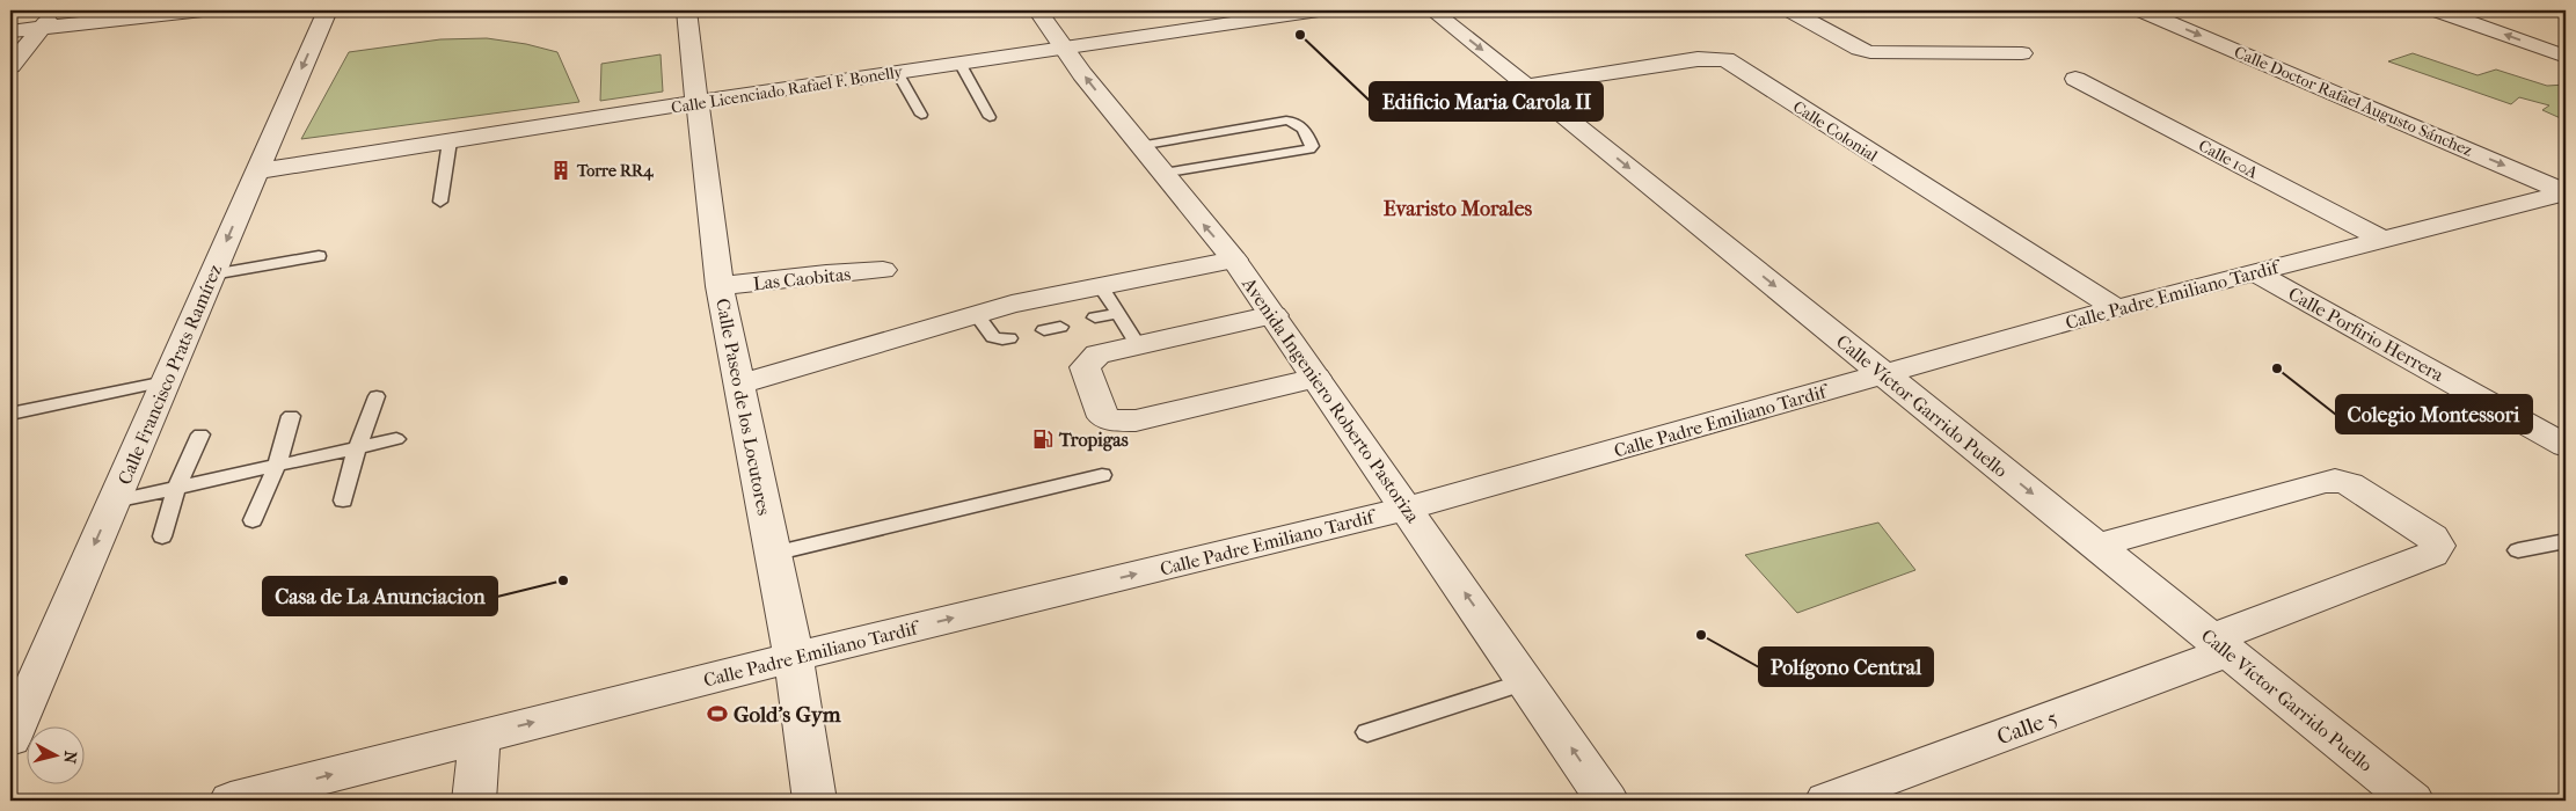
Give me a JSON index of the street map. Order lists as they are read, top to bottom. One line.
{"streets":{"street":["Calle Licenciado Rafael F. Bonelly","Calle Doctor Rafael Augusto Sánchez","Calle Colonial","Calle 10A","Las Caobitas","Calle Padre Emiliano Tardif","Calle Porfirio Herrera","Calle Francisco Prats Ramírez","Avenida Ingeniero Roberto Pastoriza","Calle Víctor Garrido Puello","Calle Paseo de los Locutores","Calle 5"]},"crossings":[["Calle Licenciado Rafael F. Bonelly","Calle Francisco Prats Ramírez"],["Calle Licenciado Rafael F. Bonelly","Avenida Ingeniero Roberto Pastoriza"],["Calle Licenciado Rafael F. Bonelly","Calle Paseo de los Locutores"],["Calle Doctor Rafael Augusto Sánchez","Calle Padre Emiliano Tardif"],["Calle Colonial","Calle Padre Emiliano Tardif"],["Calle Colonial","Calle Víctor Garrido Puello"],["Calle 10A","Calle Padre Emiliano Tardif"],["Las Caobitas","Calle Paseo de los Locutores"],["Calle Padre Emiliano Tardif","Calle Porfirio Herrera"],["Calle Padre Emiliano Tardif","Avenida Ingeniero Roberto Pastoriza"],["Calle Padre Emiliano Tardif","Calle Víctor Garrido Puello"],["Calle Padre Emiliano Tardif","Calle Paseo de los Locutores"],["Calle Víctor Garrido Puello","Calle 5"]],"one_way":["Calle Doctor Rafael Augusto Sánchez","Calle Francisco Prats Ramírez","Avenida Ingeniero Roberto Pastoriza","Calle Víctor Garrido Puello"],"districts":["Evaristo Morales"],"places":{"other":["Edificio Maria Carola II","Colegio Montessori","Casa de La Anunciacion","Polígono Central"],"building":["Torre RR4"],"fuel station":["Tropigas"],"sports":["Gold's Gym"]},"north":"right"}
